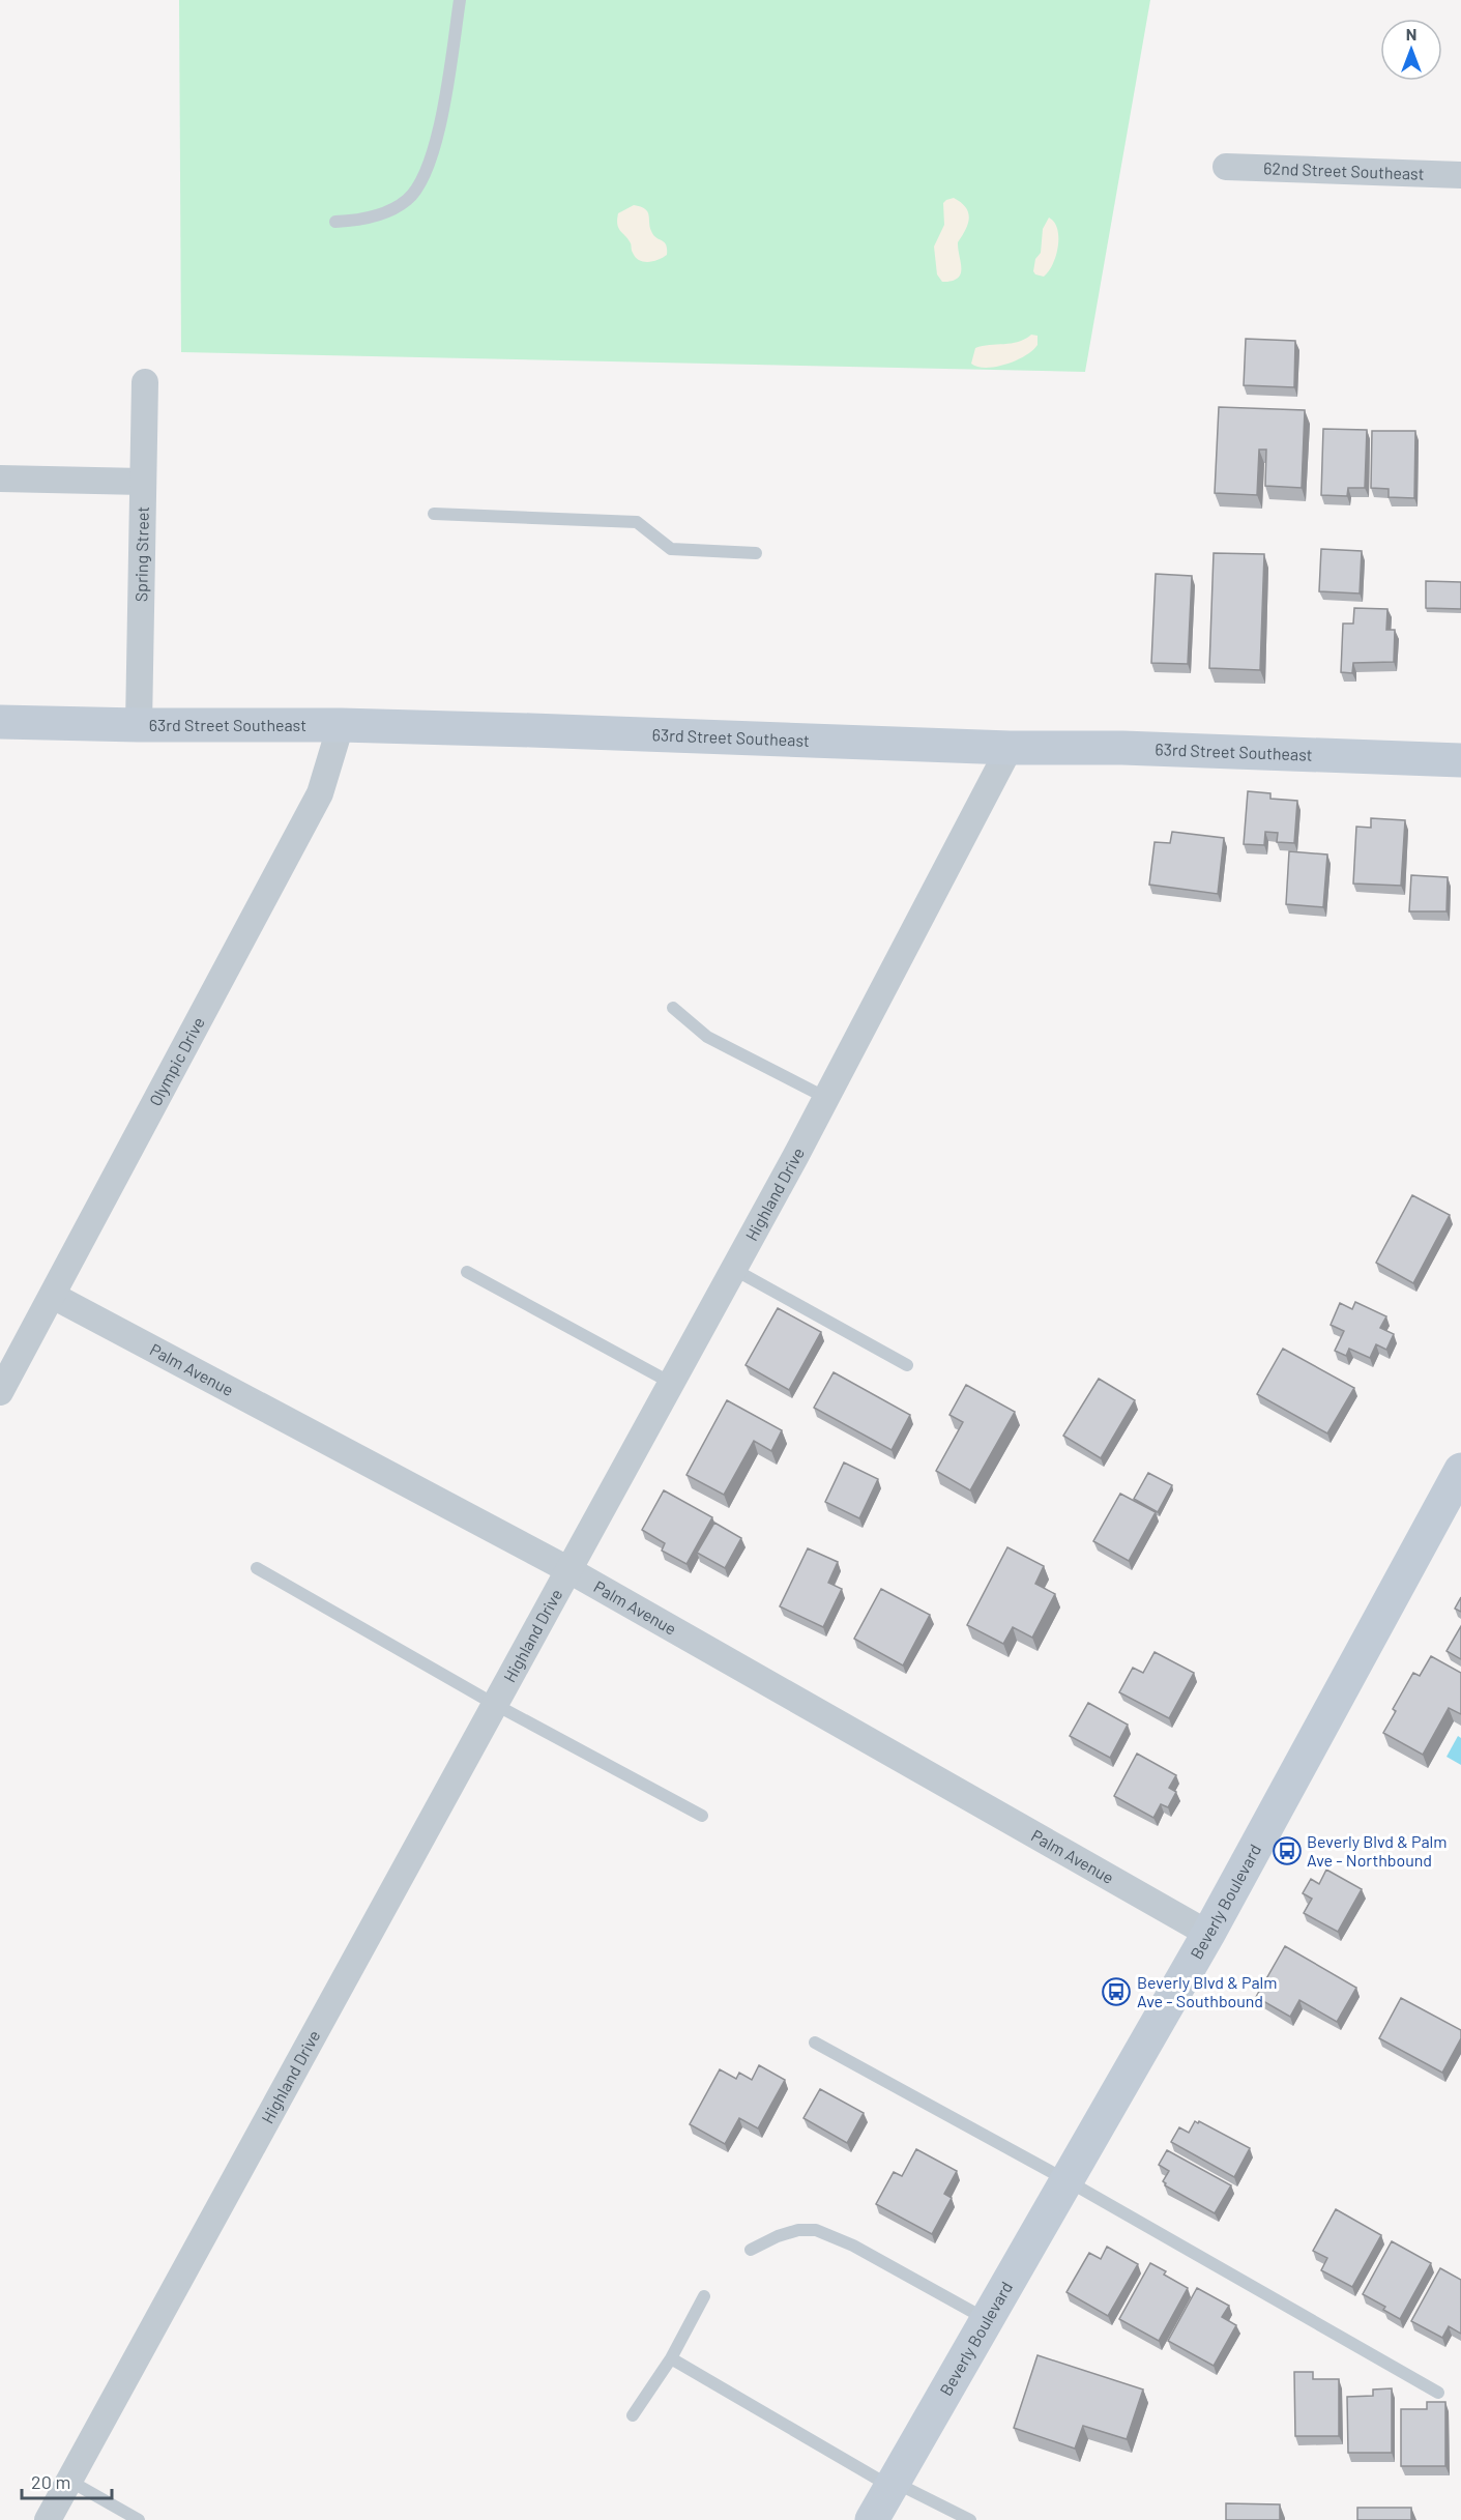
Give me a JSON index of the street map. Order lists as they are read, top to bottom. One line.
{"streets":{"street":["62nd Street Southeast","Spring Street","63rd Street Southeast","Olympic Drive","Highland Drive","Palm Avenue","Beverly Boulevard"]},"crossings":[["Spring Street","63rd Street Southeast"],["63rd Street Southeast","Olympic Drive"],["63rd Street Southeast","Highland Drive"],["Olympic Drive","Palm Avenue"],["Highland Drive","Palm Avenue"],["Palm Avenue","Beverly Boulevard"]],"places":{"bus stop":["Beverly Blvd & Palm Ave - Northbound","Beverly Blvd & Palm Ave - Southbound"]},"scale_bar":"20 m","north":"top"}
